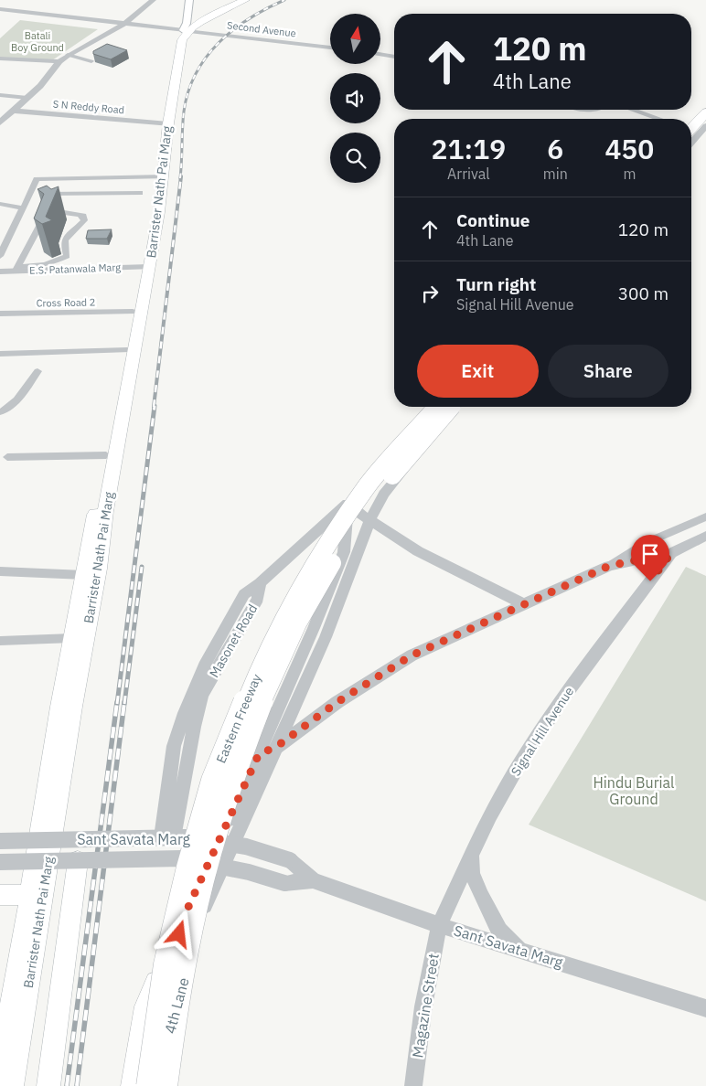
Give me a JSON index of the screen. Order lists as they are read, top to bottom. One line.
{"streets":{"highway":["Eastern Freeway"],"main road":["Barrister Nath Pai Marg"],"street":["Second Avenue","S N Reddy Road","E.S. Patanwala Marg","Cross Road 2","Masonet Road","Signal Hill Avenue","Sant Savata Marg","4th Lane","Magazine Street"]},"crossings":[["Second Avenue","Barrister Nath Pai Marg"],["S N Reddy Road","Barrister Nath Pai Marg"],["Barrister Nath Pai Marg","E.S. Patanwala Marg"],["Barrister Nath Pai Marg","Cross Road 2"],["Masonet Road","Sant Savata Marg"],["Signal Hill Avenue","Sant Savata Marg"],["Signal Hill Avenue","4th Lane"],["Signal Hill Avenue","Magazine Street"],["Sant Savata Marg","Magazine Street"]],"parks":["Batali Boy Ground","Hindu Burial Ground"],"north":"top","page":{"turn":["120 m","4th Lane"],"eta":["21:19","Arrival","6","min","450","m"],"list":[{"name":"Continue","note":"4th Lane","value":"120 m"},{"name":"Turn right","note":"Signal Hill Avenue","value":"300 m"}],"buttons":["Exit","Share"]}}
